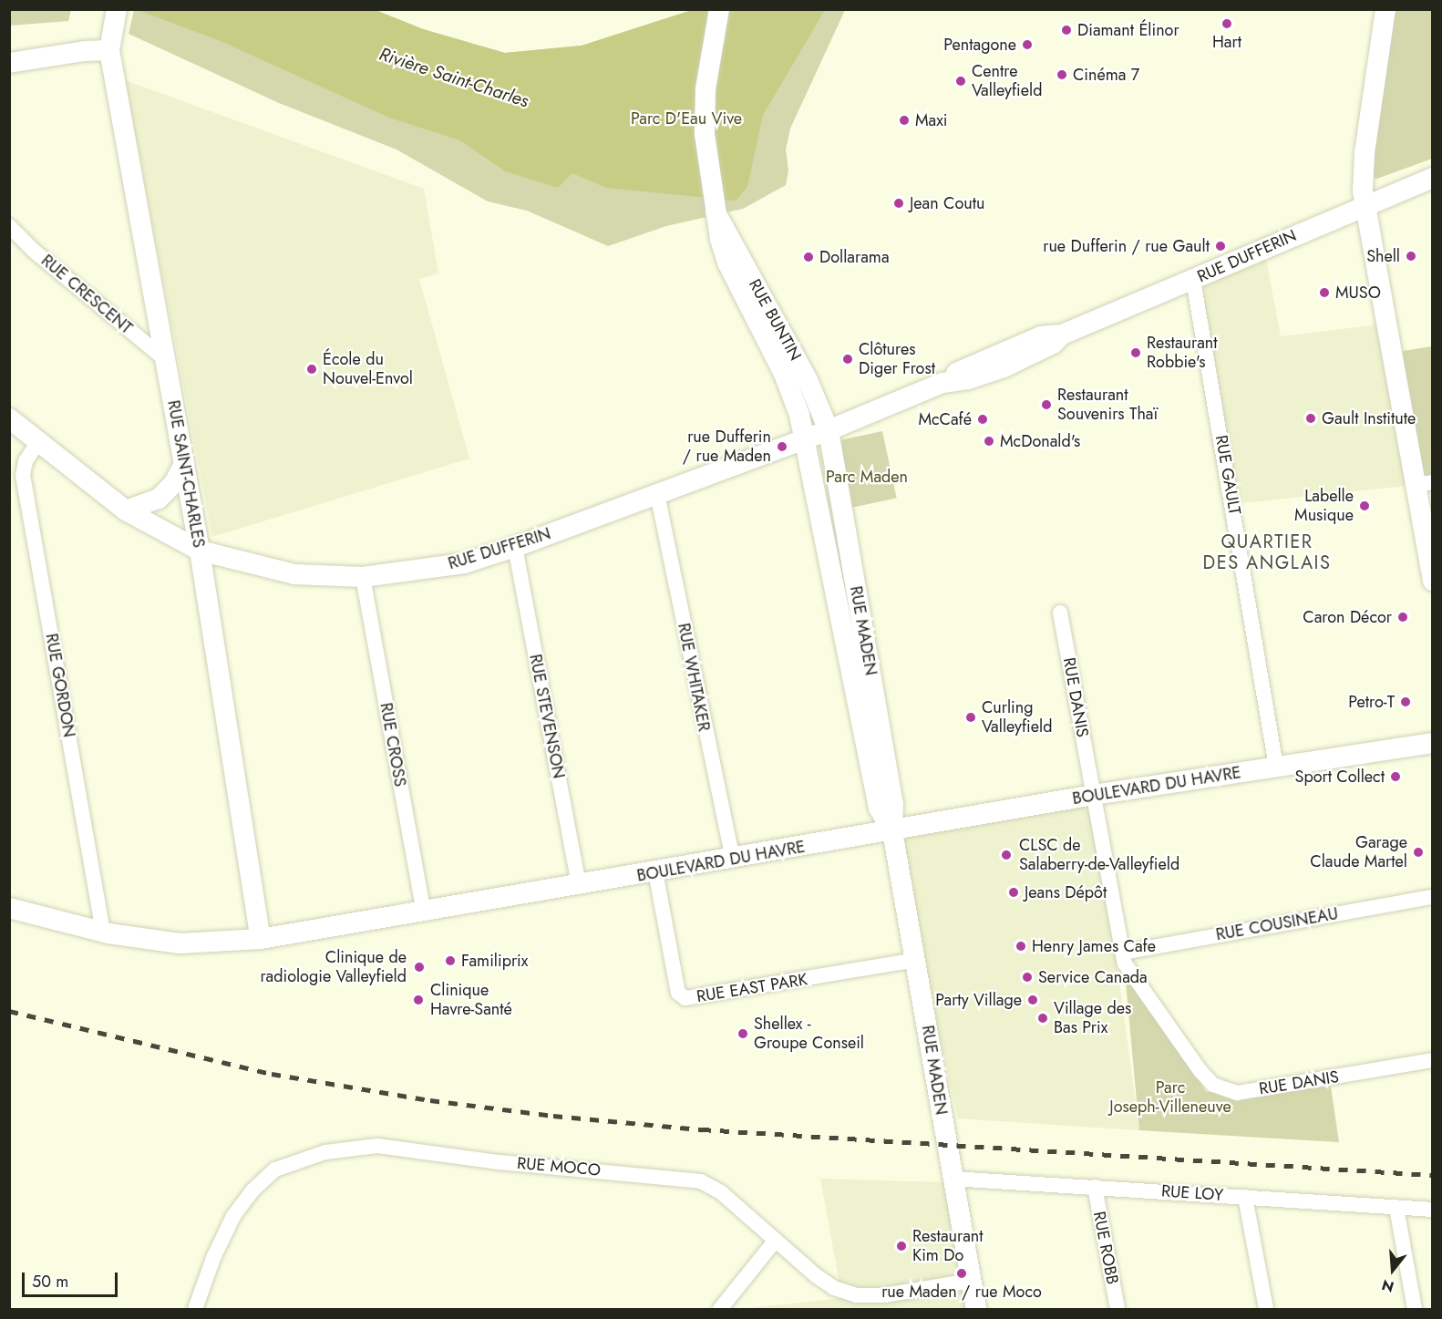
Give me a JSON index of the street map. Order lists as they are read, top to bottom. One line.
{"streets":{"street":["RUE DUFFERIN","RUE CRESCENT","RUE BUNTIN","RUE SAINT-CHARLES","RUE GAULT","RUE MADEN","RUE WHITAKER","RUE GORDON","RUE DANIS","RUE STEVENSON","RUE CROSS","BOULEVARD DU HAVRE","RUE COUSINEAU","RUE EAST PARK","RUE MOCO","RUE LOY","RUE ROBB"]},"crossings":[["RUE DUFFERIN","RUE BUNTIN"],["RUE DUFFERIN","RUE SAINT-CHARLES"],["RUE DUFFERIN","RUE GAULT"],["RUE DUFFERIN","RUE MADEN"],["RUE DUFFERIN","RUE WHITAKER"],["RUE DUFFERIN","RUE GORDON"],["RUE DUFFERIN","RUE STEVENSON"],["RUE DUFFERIN","RUE CROSS"],["RUE CRESCENT","RUE SAINT-CHARLES"],["RUE BUNTIN","RUE MADEN"],["RUE SAINT-CHARLES","BOULEVARD DU HAVRE"],["RUE GAULT","BOULEVARD DU HAVRE"],["RUE MADEN","BOULEVARD DU HAVRE"],["RUE MADEN","RUE EAST PARK"],["RUE MADEN","RUE MOCO"],["RUE MADEN","RUE LOY"],["RUE WHITAKER","BOULEVARD DU HAVRE"],["RUE GORDON","BOULEVARD DU HAVRE"],["RUE DANIS","BOULEVARD DU HAVRE"],["RUE DANIS","RUE COUSINEAU"],["RUE STEVENSON","BOULEVARD DU HAVRE"],["RUE CROSS","BOULEVARD DU HAVRE"],["BOULEVARD DU HAVRE","RUE EAST PARK"],["RUE LOY","RUE ROBB"]],"districts":["QUARTIER DES ANGLAIS"],"water":["Rivière Saint-Charles"],"parks":["Parc D'Eau Vive","Parc Maden","Parc Joseph-Villeneuve"],"places":["Hart","Diamant Élinor","Pentagone","Cinéma 7","Centre Valleyfield","Maxi","Jean Coutu","rue Dufferin / rue Gault","Shell","Dollarama","MUSO","Restaurant Robbie's","Clôtures Diger Frost","École du Nouvel-Envol","Restaurant Souvenirs Thaï","Gault Institute","McCafé","McDonald's","rue Dufferin / rue Maden","Labelle Musique","Caron Décor","Petro-T","Curling Valleyfield","Sport Collect","Garage Claude Martel","CLSC de Salaberry-de-Valleyfield","Jeans Dépôt","Henry James Cafe","Familiprix","Clinique de radiologie Valleyfield","Service Canada","Clinique Havre-Santé","Party Village","Village des Bas Prix","Shellex - Groupe Conseil","Restaurant Kim Do","rue Maden / rue Moco"],"scale_bar":"50 m","north":"bottom"}
